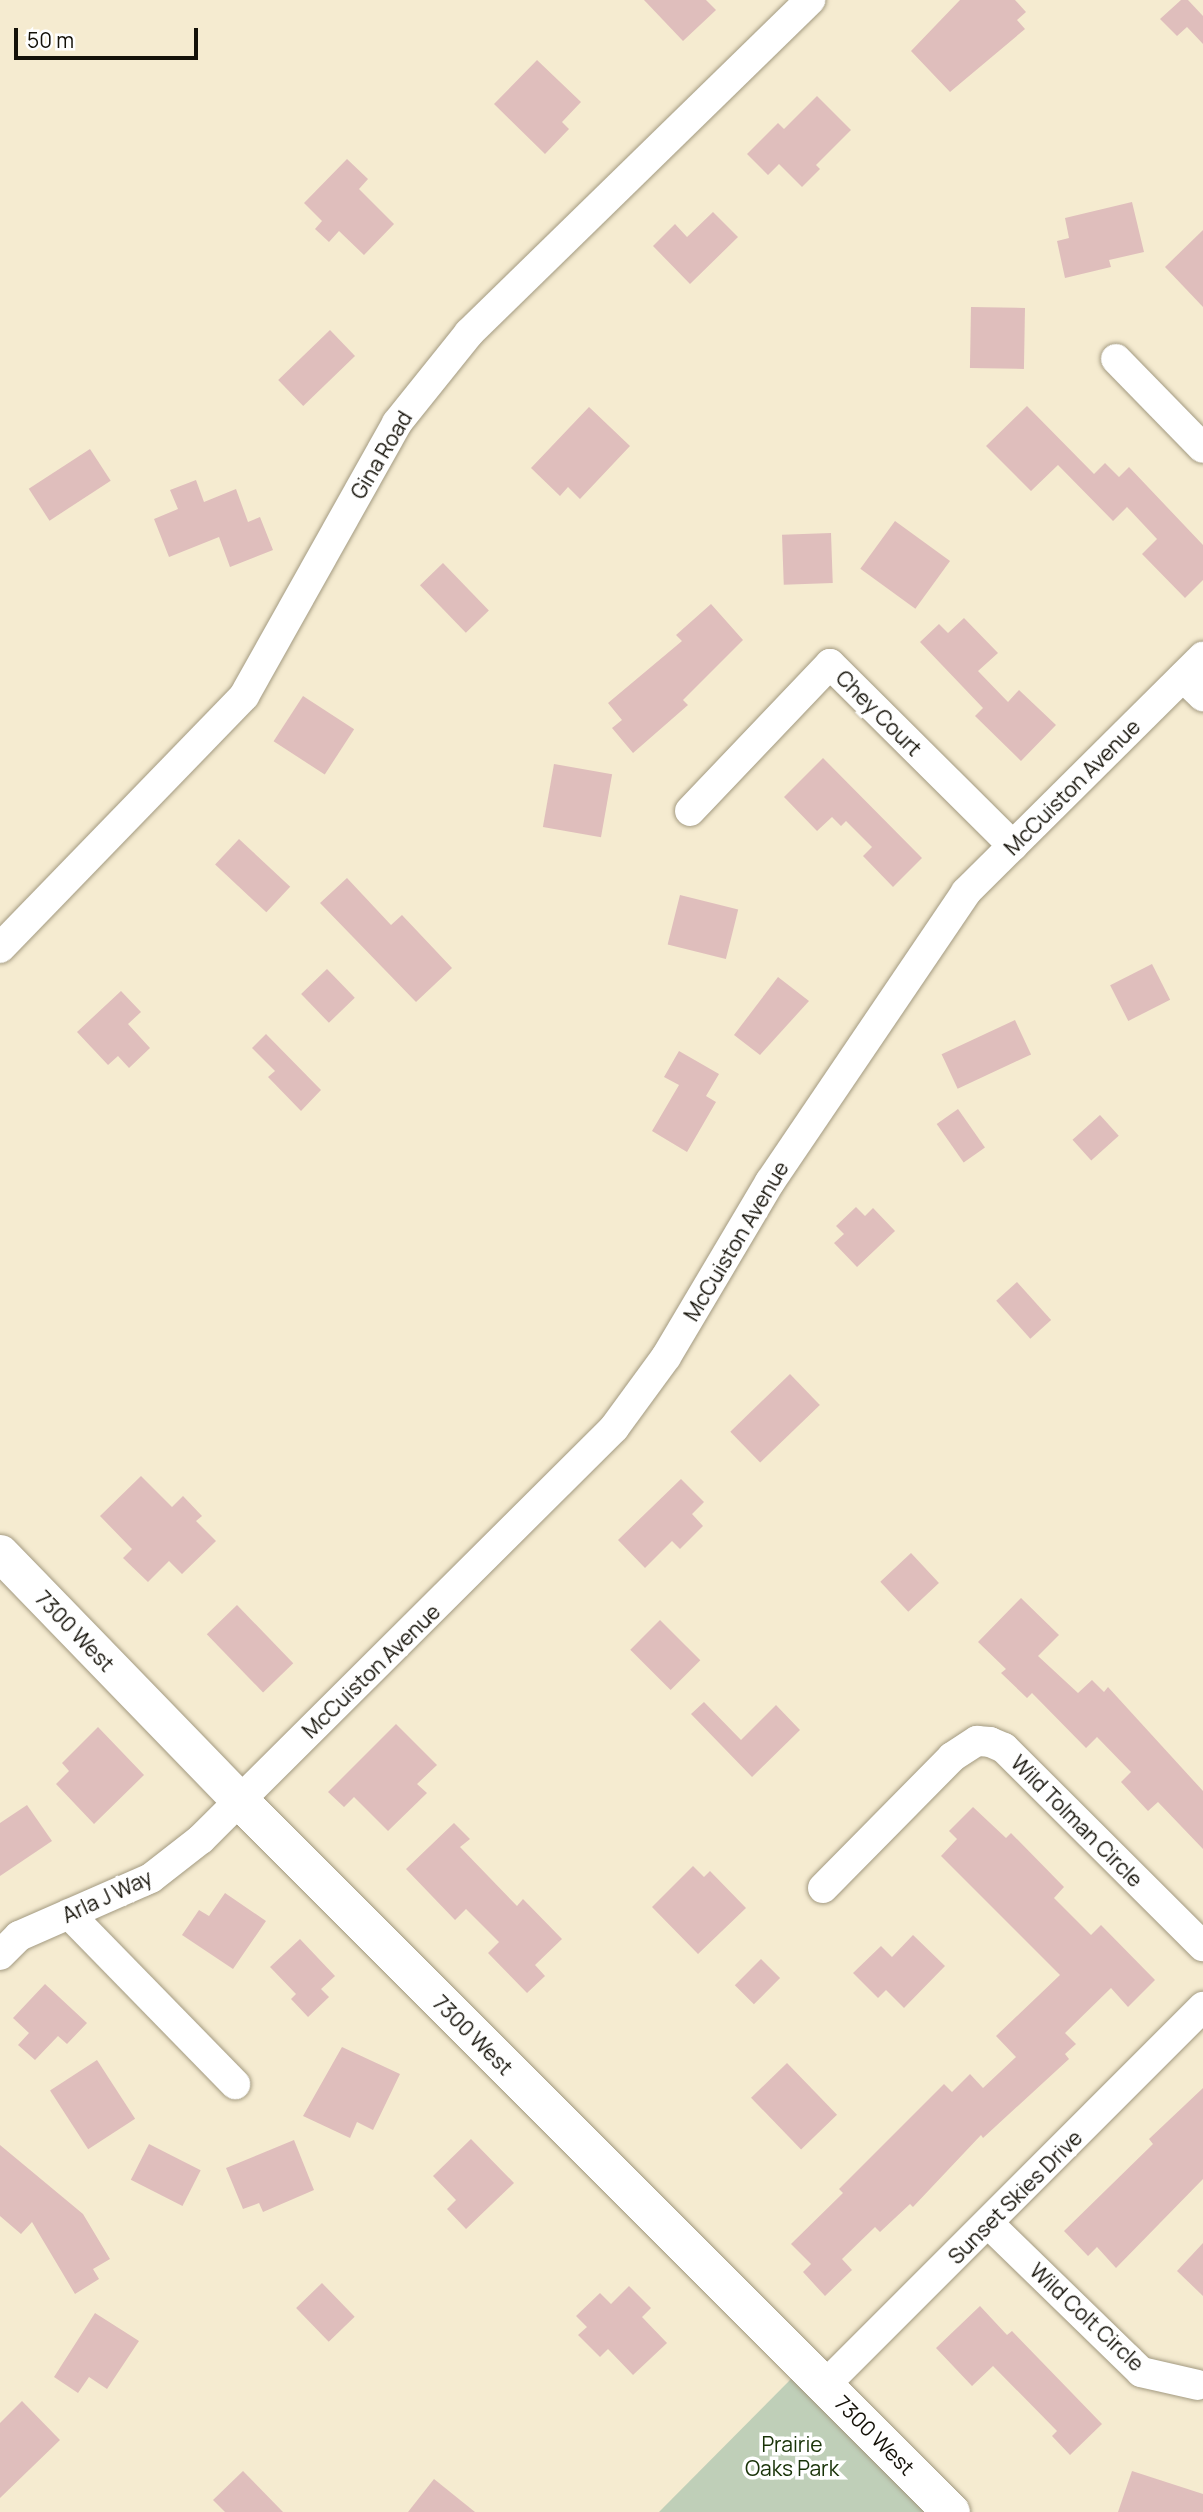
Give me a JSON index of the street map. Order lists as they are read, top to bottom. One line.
{"streets":{"street":["Gina Road","Chey Court","McCuiston Avenue","7300 West","Wild Tolman Circle","Arla J Way","Sunset Skies Drive","Wild Colt Circle"]},"crossings":[["Chey Court","McCuiston Avenue"],["McCuiston Avenue","7300 West"],["McCuiston Avenue","Arla J Way"],["7300 West","Arla J Way"],["7300 West","Sunset Skies Drive"],["Sunset Skies Drive","Wild Colt Circle"]],"parks":["Prairie Oaks Park"],"scale_bar":"50 m"}
